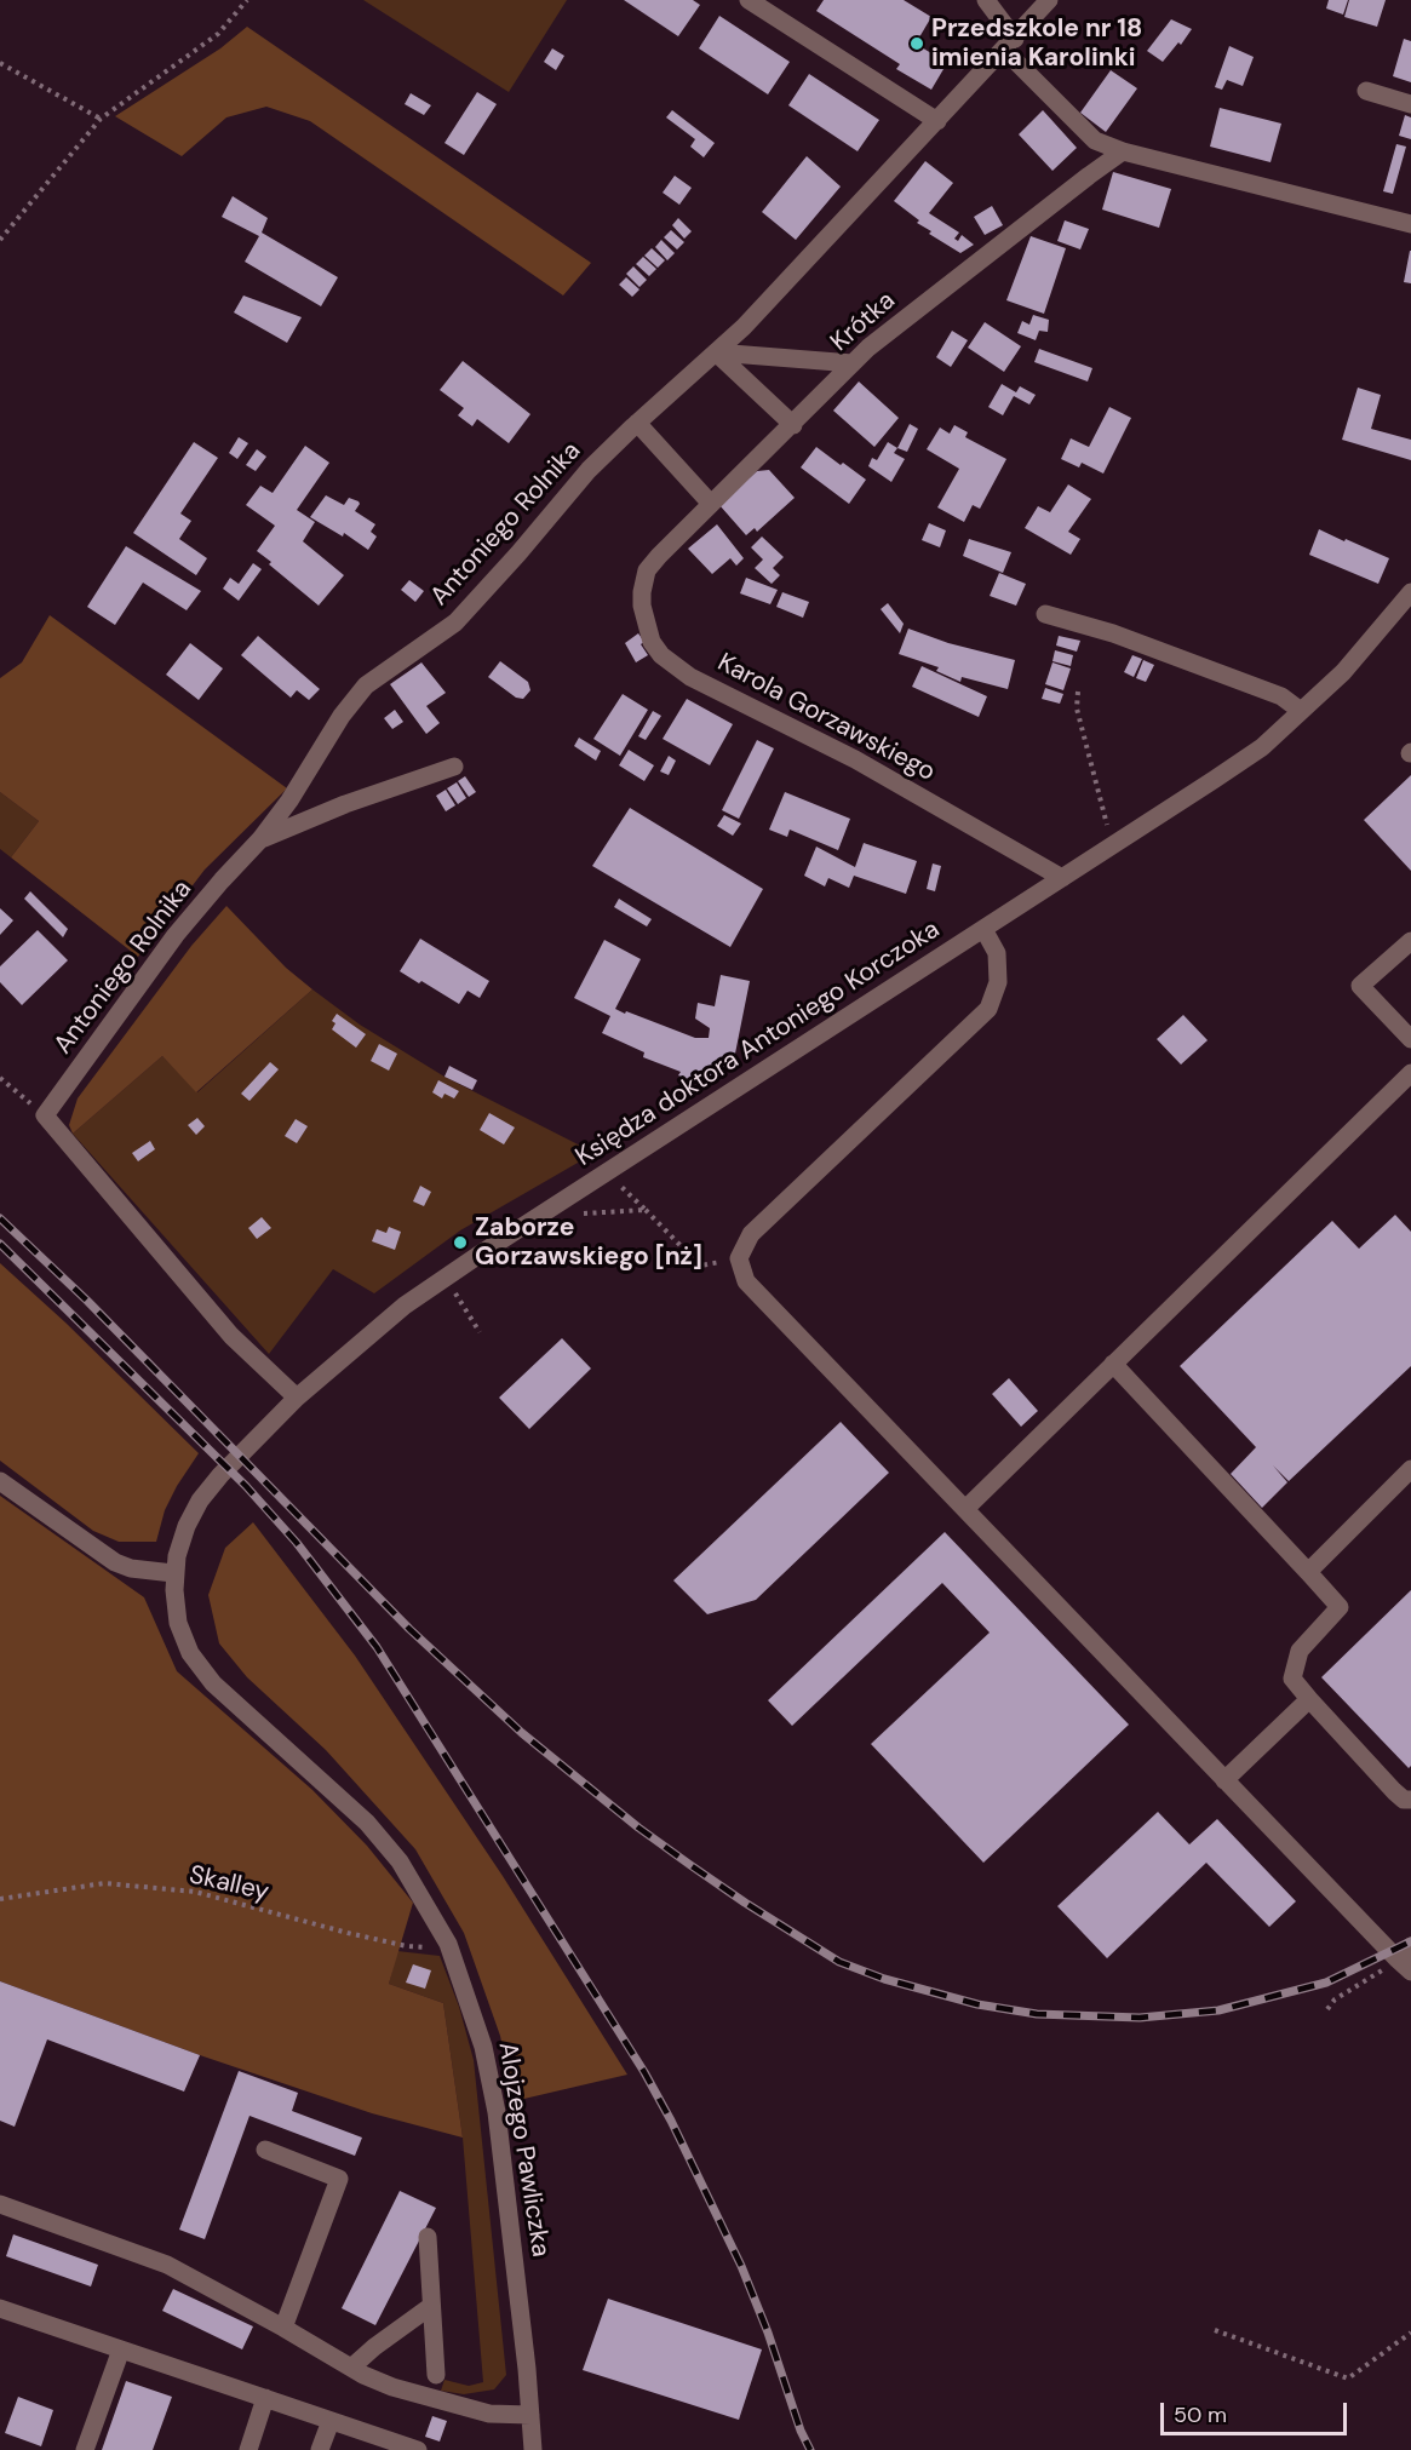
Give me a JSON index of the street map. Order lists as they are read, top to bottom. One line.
{"streets":{"street":["Krótka","Antoniego Rolnika","Karola Gorzawskiego","Księdza doktora Antoniego Korczoka","Alojzego Pawliczka"],"path":["Skalley"]},"crossings":[["Krótka","Karola Gorzawskiego"],["Karola Gorzawskiego","Księdza doktora Antoniego Korczoka"],["Księdza doktora Antoniego Korczoka","Alojzego Pawliczka"],["Skalley","Alojzego Pawliczka"]],"places":["Przedszkole nr 18 imienia Karolinki","Zaborze Gorzawskiego [nż]"],"scale_bar":"50 m"}
